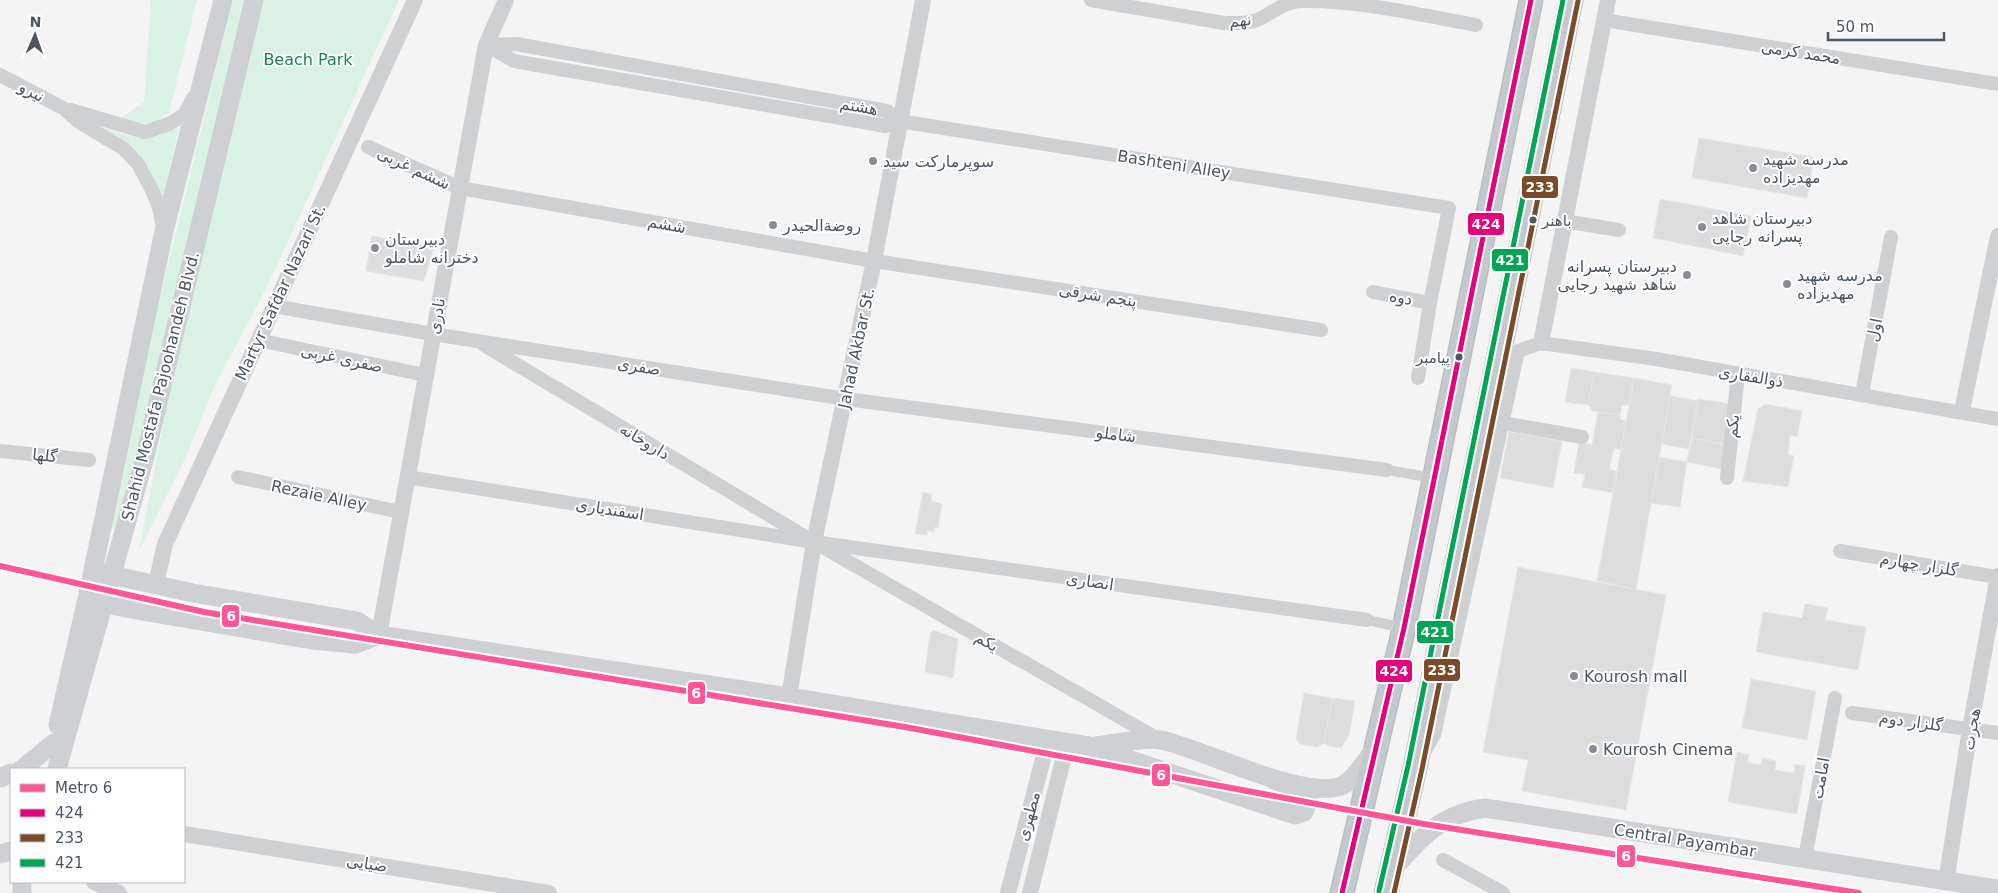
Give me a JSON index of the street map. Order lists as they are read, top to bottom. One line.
{"streets":{"main road":["Shahid Mostafa Pajoohandeh Blvd.","Central Payambar"],"street":["نهم","محمد کرمی","نیرو","هشتم","Bashteni Alley","ششم غربی","ششم","Martyr Safdar Nazari St.","پنجم شرقی","دوه","نادری","اول","Jahad Akbar St.","صفری غربی","صفری","ذوالفقاری","یکم","شاملو","داروخانه","گلها","Rezaie Alley","اسفندیاری","گلزار چهارم","انصاری","گلزار دوم","هجرت","امامت","مطهری","ضیایی"]},"crossings":[["هشتم","Bashteni Alley"],["هشتم","نادری"],["هشتم","Jahad Akbar St."],["Bashteni Alley","دوه"],["Bashteni Alley","Jahad Akbar St."],["ششم غربی","ششم"],["ششم غربی","نادری"],["ششم","پنجم شرقی"],["ششم","نادری"],["ششم","Jahad Akbar St."],["Martyr Safdar Nazari St.","صفری غربی"],["پنجم شرقی","Jahad Akbar St."],["نادری","صفری غربی"],["نادری","صفری"],["نادری","Rezaie Alley"],["نادری","اسفندیاری"],["اول","ذوالفقاری"],["Jahad Akbar St.","صفری"],["Jahad Akbar St.","یکم"],["Jahad Akbar St.","شاملو"],["Jahad Akbar St.","داروخانه"],["Jahad Akbar St.","اسفندیاری"],["Jahad Akbar St.","انصاری"],["صفری","شاملو"],["صفری","داروخانه"],["ذوالفقاری","یکم"],["یکم","داروخانه"],["یکم","اسفندیاری"],["یکم","انصاری"],["داروخانه","اسفندیاری"],["داروخانه","انصاری"],["اسفندیاری","انصاری"],["گلزار چهارم","هجرت"],["گلزار دوم","هجرت"],["هجرت","Central Payambar"],["امامت","Central Payambar"]],"parks":["Beach Park"],"places":["سوپرمارکت سید","مدرسه شهید مهدیزاده","باهنر","روضةالحیدر","دبیرستان شاهد پسرانه رجایی","دبیرستان دخترانه شاملو","دبیرستان پسرانه شاهد شهید رجایی","مدرسه شهيد مهديزاده","پیامبر","Kourosh mall","Kourosh Cinema"],"lines":["transit line 424","transit line 421","transit line 233","metro line 6"],"legend":["Metro 6","424","233","421"],"scale_bar":"50 m","north":"top"}
